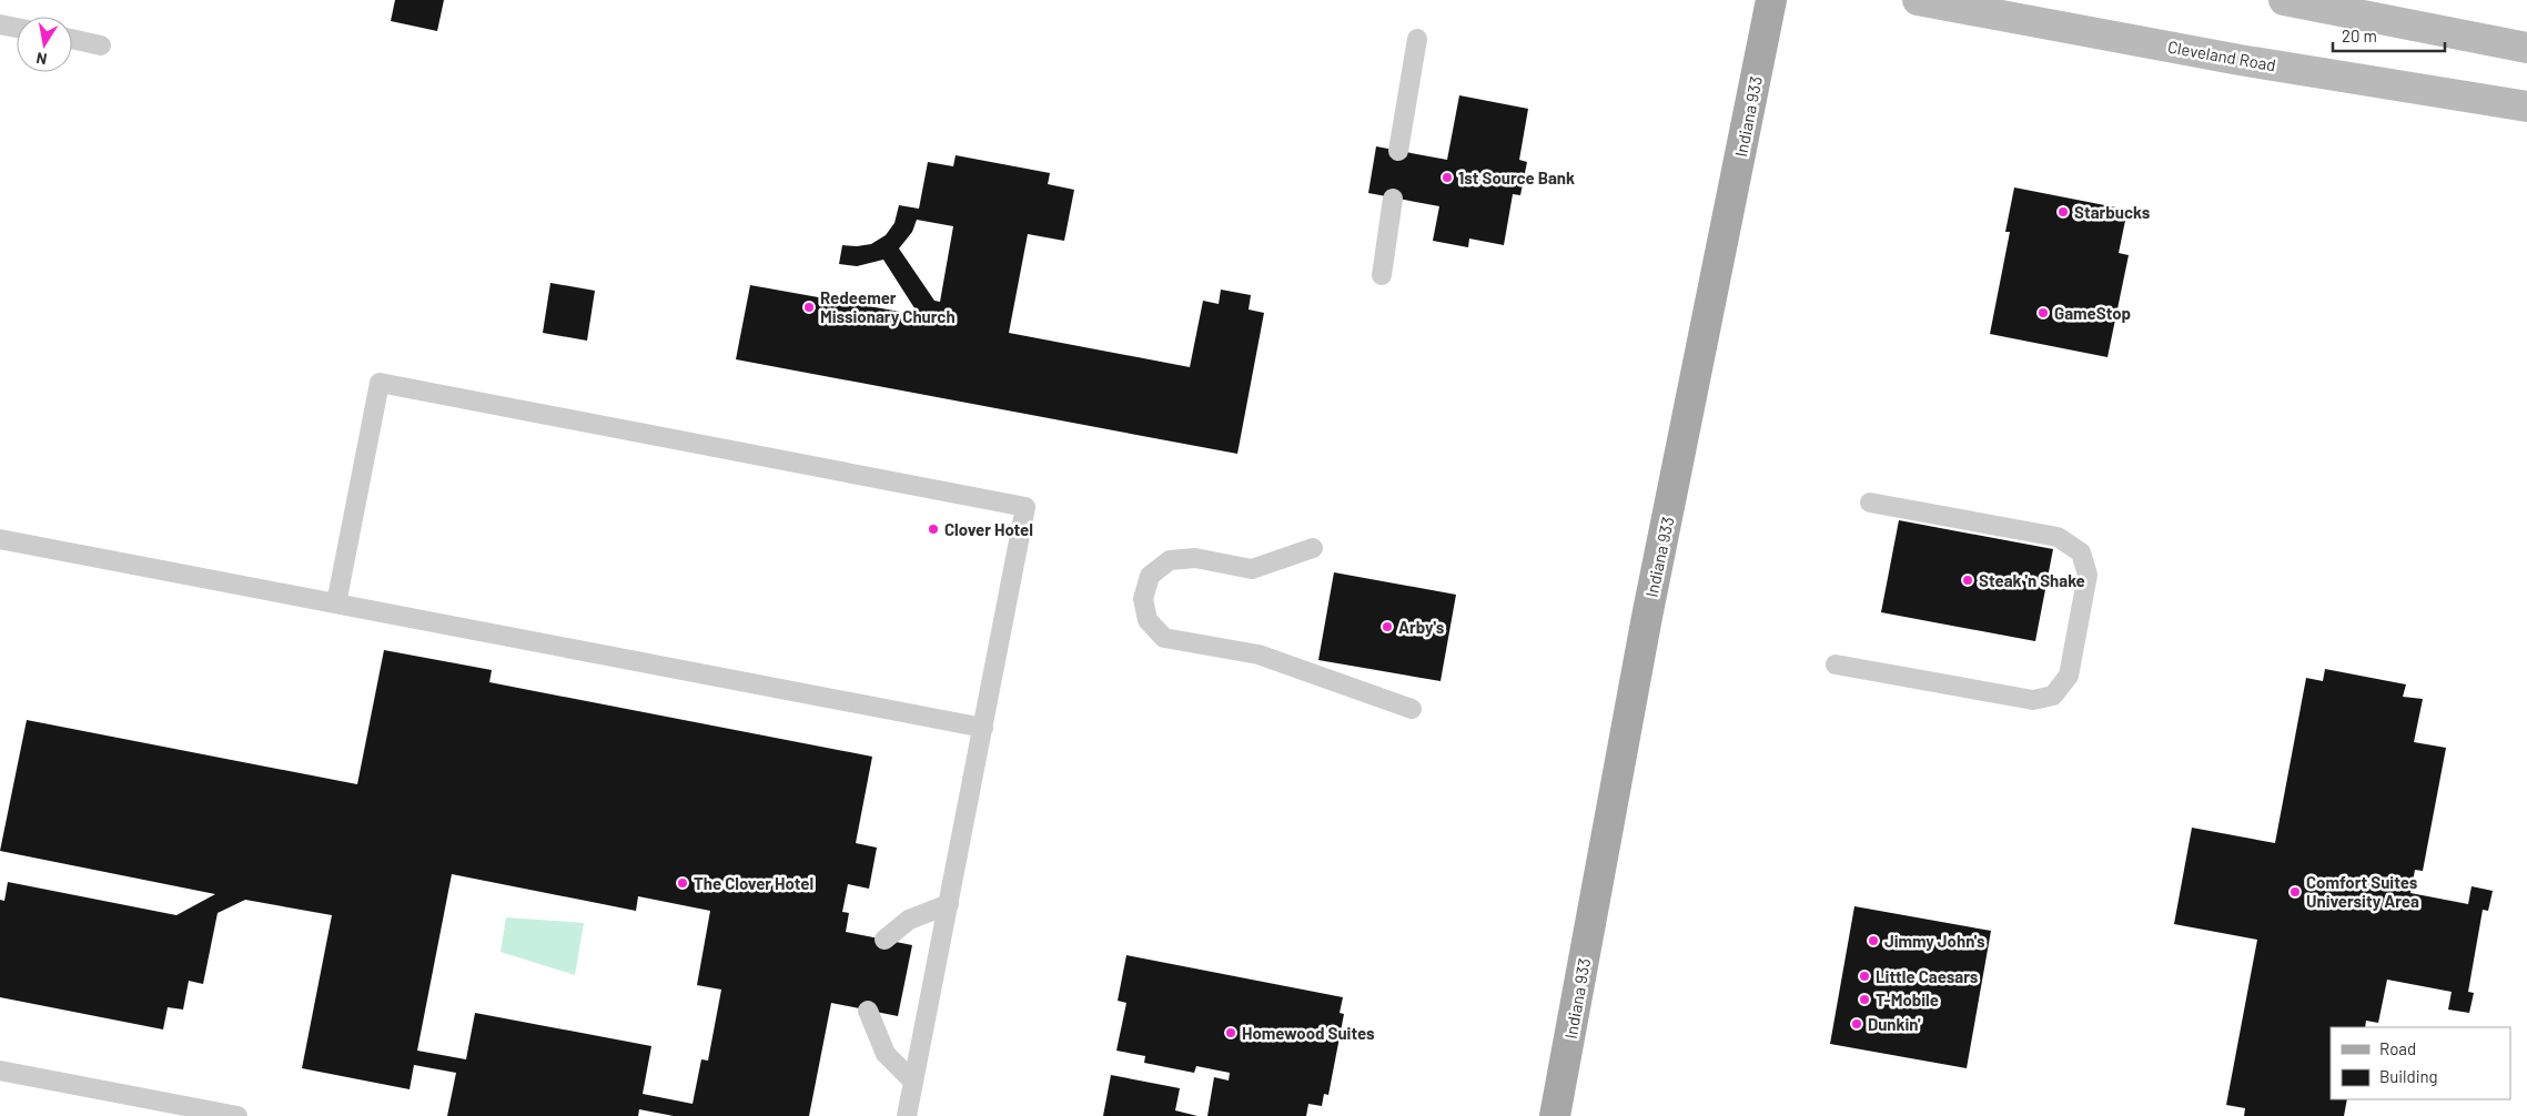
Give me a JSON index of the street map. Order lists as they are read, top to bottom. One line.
{"streets":{"main road":["Cleveland Road","Indiana 933"]},"places":["1st Source Bank","Starbucks","Redeemer Missionary Church","GameStop","Clover Hotel","Steak 'n Shake","Arby's","The Clover Hotel","Comfort Suites University Area","Jimmy John's","Little Caesars","T-Mobile","Dunkin'","Homewood Suites"],"legend":["Road","Building"],"scale_bar":"20 m","north":"bottom"}
